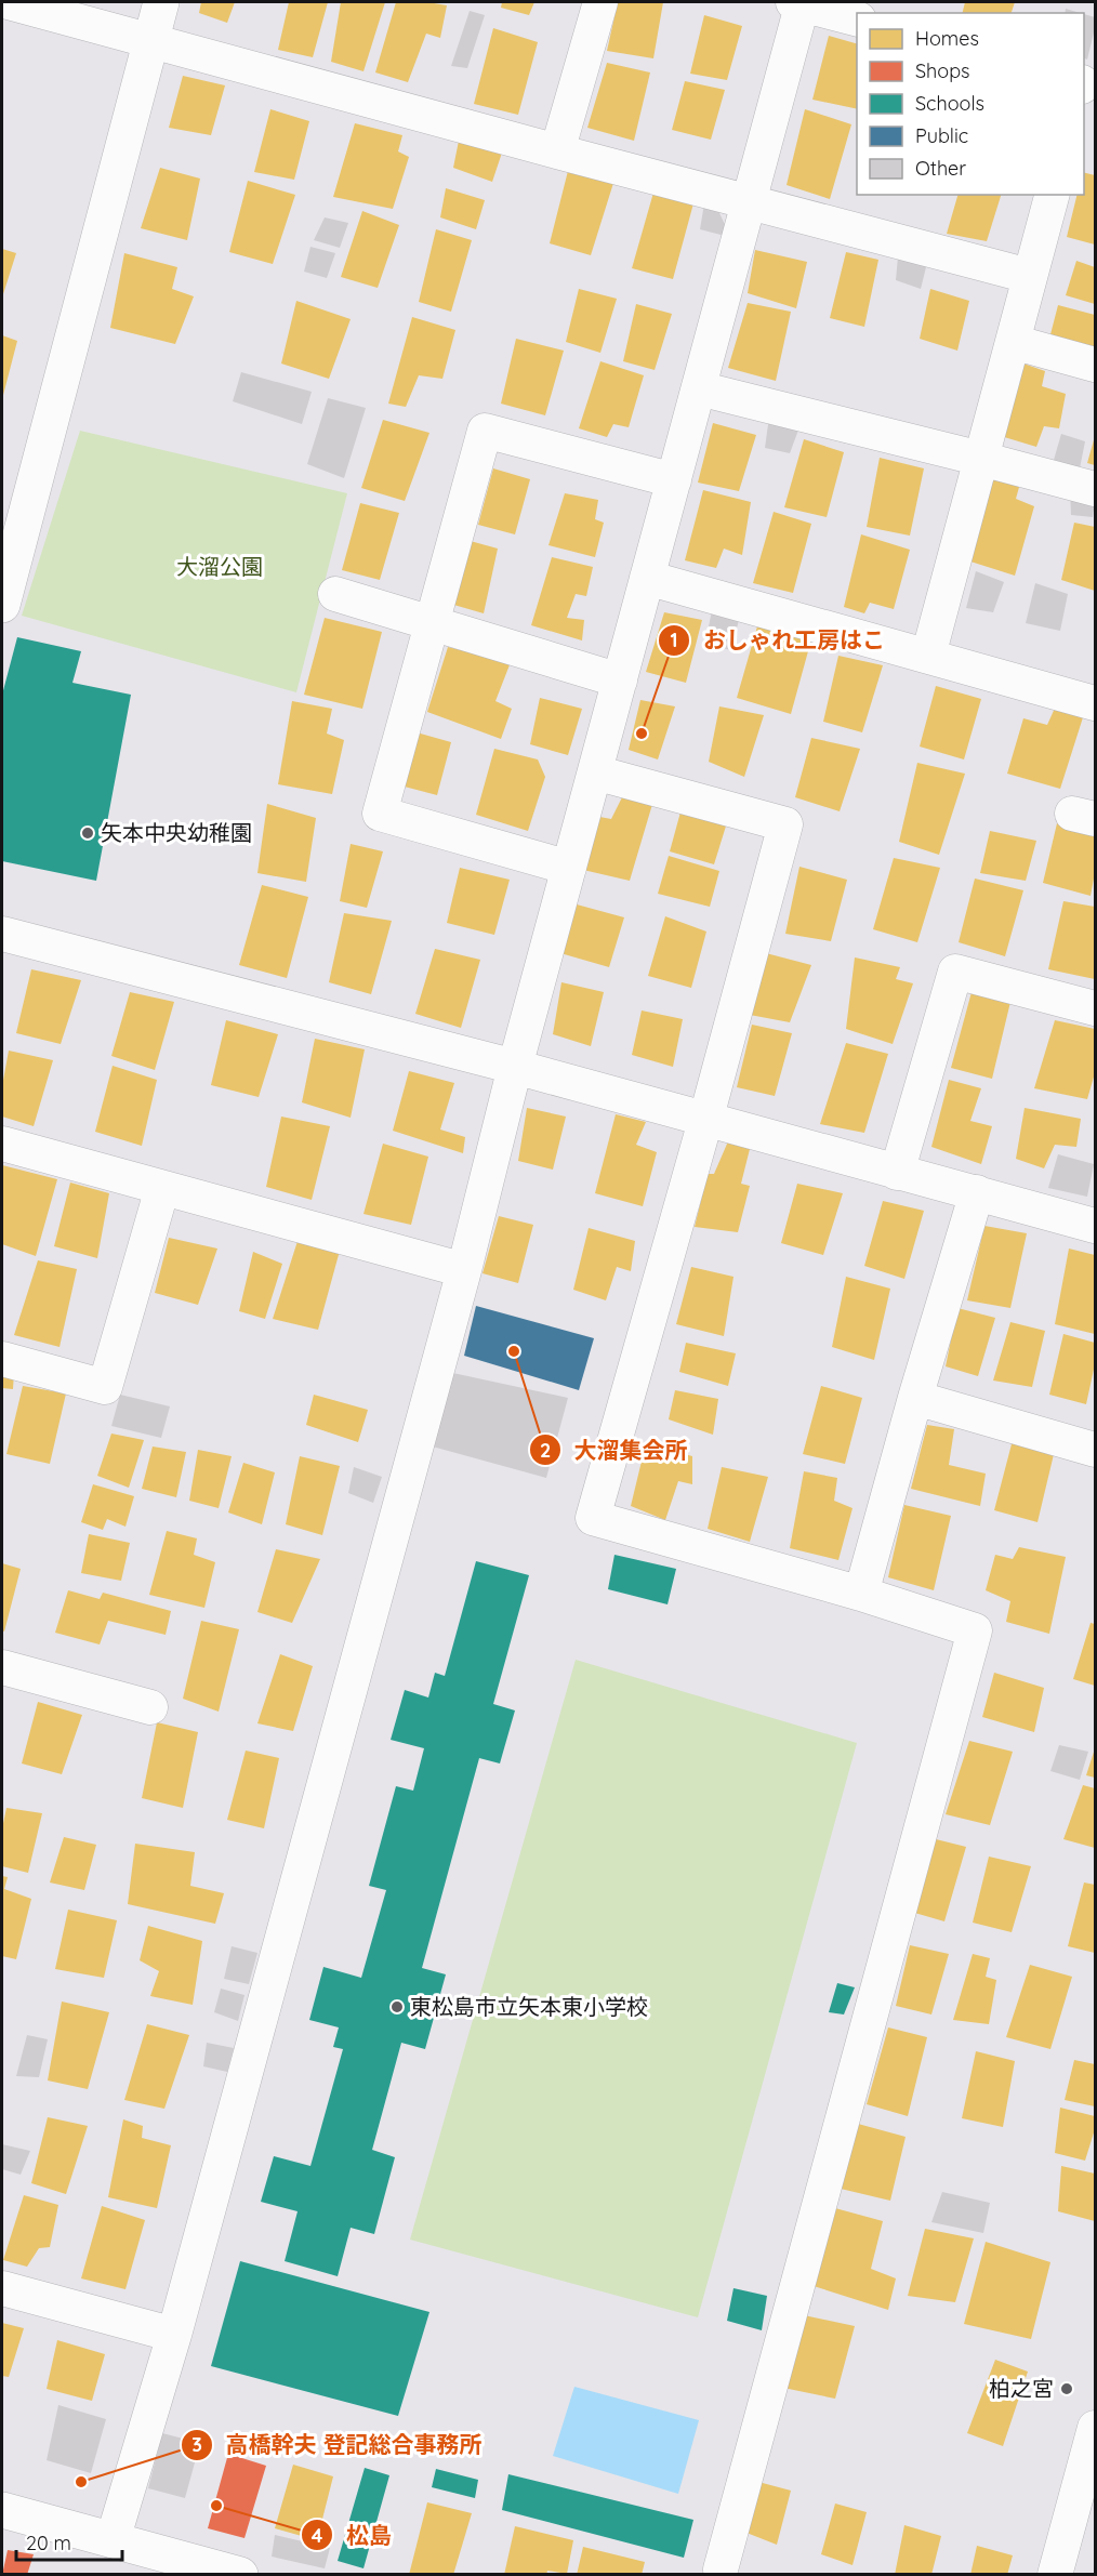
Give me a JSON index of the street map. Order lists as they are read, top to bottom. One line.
{"parks":["大溜公園"],"places":["おしゃれ工房はこ","矢本中央幼稚園","大溜集会所","東松島市立矢本東小学校","柏之宮","高橋幹夫 登記総合事務所","松島"],"legend":["Homes","Shops","Schools","Public","Other"],"scale_bar":"20 m"}
